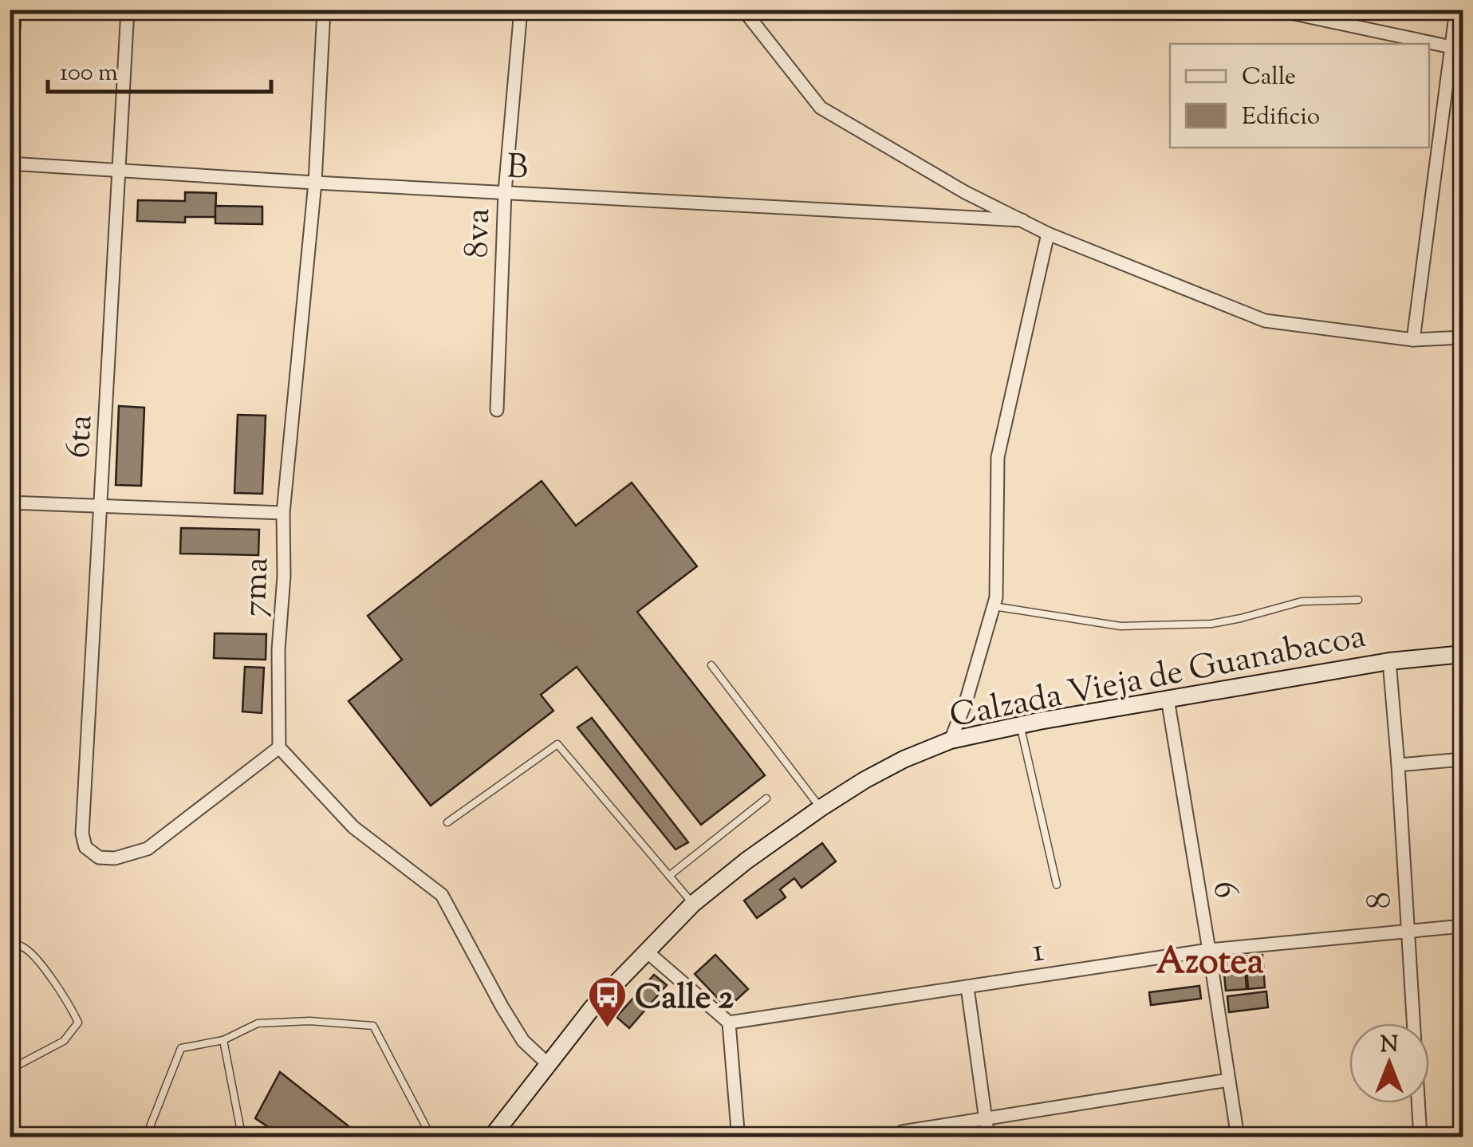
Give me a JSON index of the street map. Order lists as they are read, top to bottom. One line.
{"streets":{"main road":["Calzada Vieja de Guanabacoa"],"street":["B","8va","6ta","7ma","6","8","1"]},"crossings":[["B","8va"],["B","6ta"],["B","7ma"],["6ta","7ma"],["Calzada Vieja de Guanabacoa","6"],["Calzada Vieja de Guanabacoa","8"],["6","1"],["8","1"]],"districts":["Azotea"],"places":{"bus stop":["Calle 2"]},"legend":["Calle","Edificio"],"scale_bar":"100 m","north":"top"}
